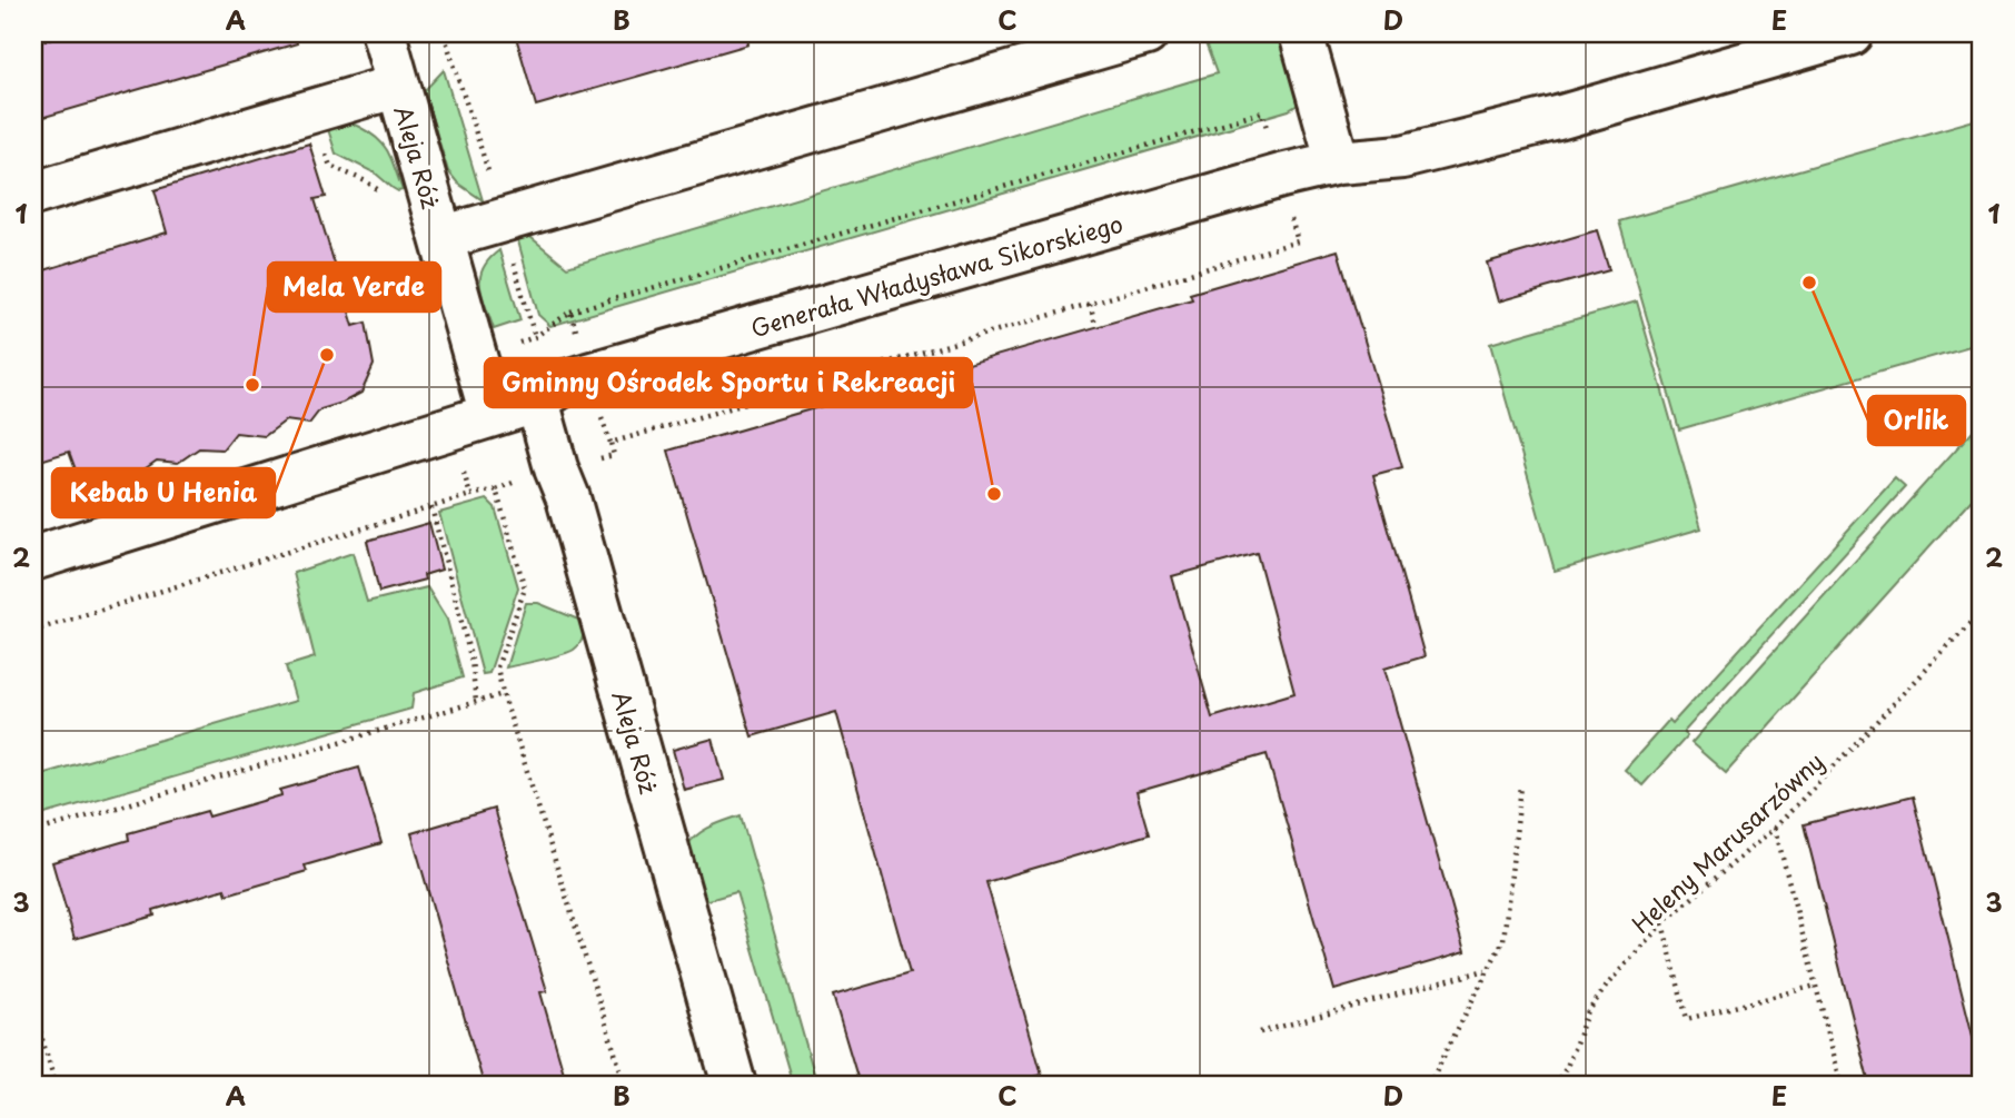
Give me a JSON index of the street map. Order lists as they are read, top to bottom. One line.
{"streets":{"street":["Aleja Róż","Generała Władysława Sikorskiego"],"path":["Heleny Marusarzówny"]},"crossings":[["Aleja Róż","Generała Władysława Sikorskiego"]],"places":["Orlik","Kebab U Henia","Mela Verde","Gminny Ośrodek Sportu i Rekreacji"],"grid":{"columns":["A","B","C","D","E"],"rows":["1","2","3"]}}
